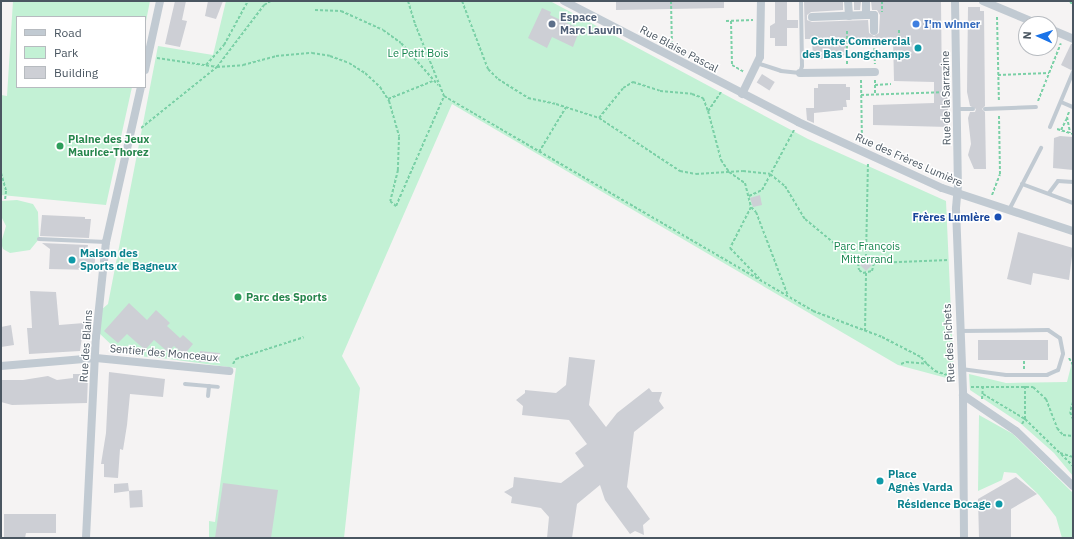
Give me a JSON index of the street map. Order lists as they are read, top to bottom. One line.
{"streets":{"street":["Rue Blaise Pascal","Rue de la Sarrazine","Rue des Frères Lumière","Rue des Pichets","Rue des Blains","Sentier des Monceaux"]},"crossings":[["Rue Blaise Pascal","Rue des Frères Lumière"],["Rue de la Sarrazine","Rue des Frères Lumière"],["Rue de la Sarrazine","Rue des Pichets"],["Rue des Frères Lumière","Rue des Pichets"],["Rue des Blains","Sentier des Monceaux"]],"parks":["Le Petit Bois","Parc François Mitterrand"],"places":["Espace Marc Lauvin","I'm winner","Centre Commercial des Bas Longchamps","Plaine des Jeux Maurice-Thorez","Frères Lumière","Maison des Sports de Bagneux","Parc des Sports","Place Agnès Varda","Résidence Bocage"],"legend":["Road","Park","Building"],"north":"left"}
